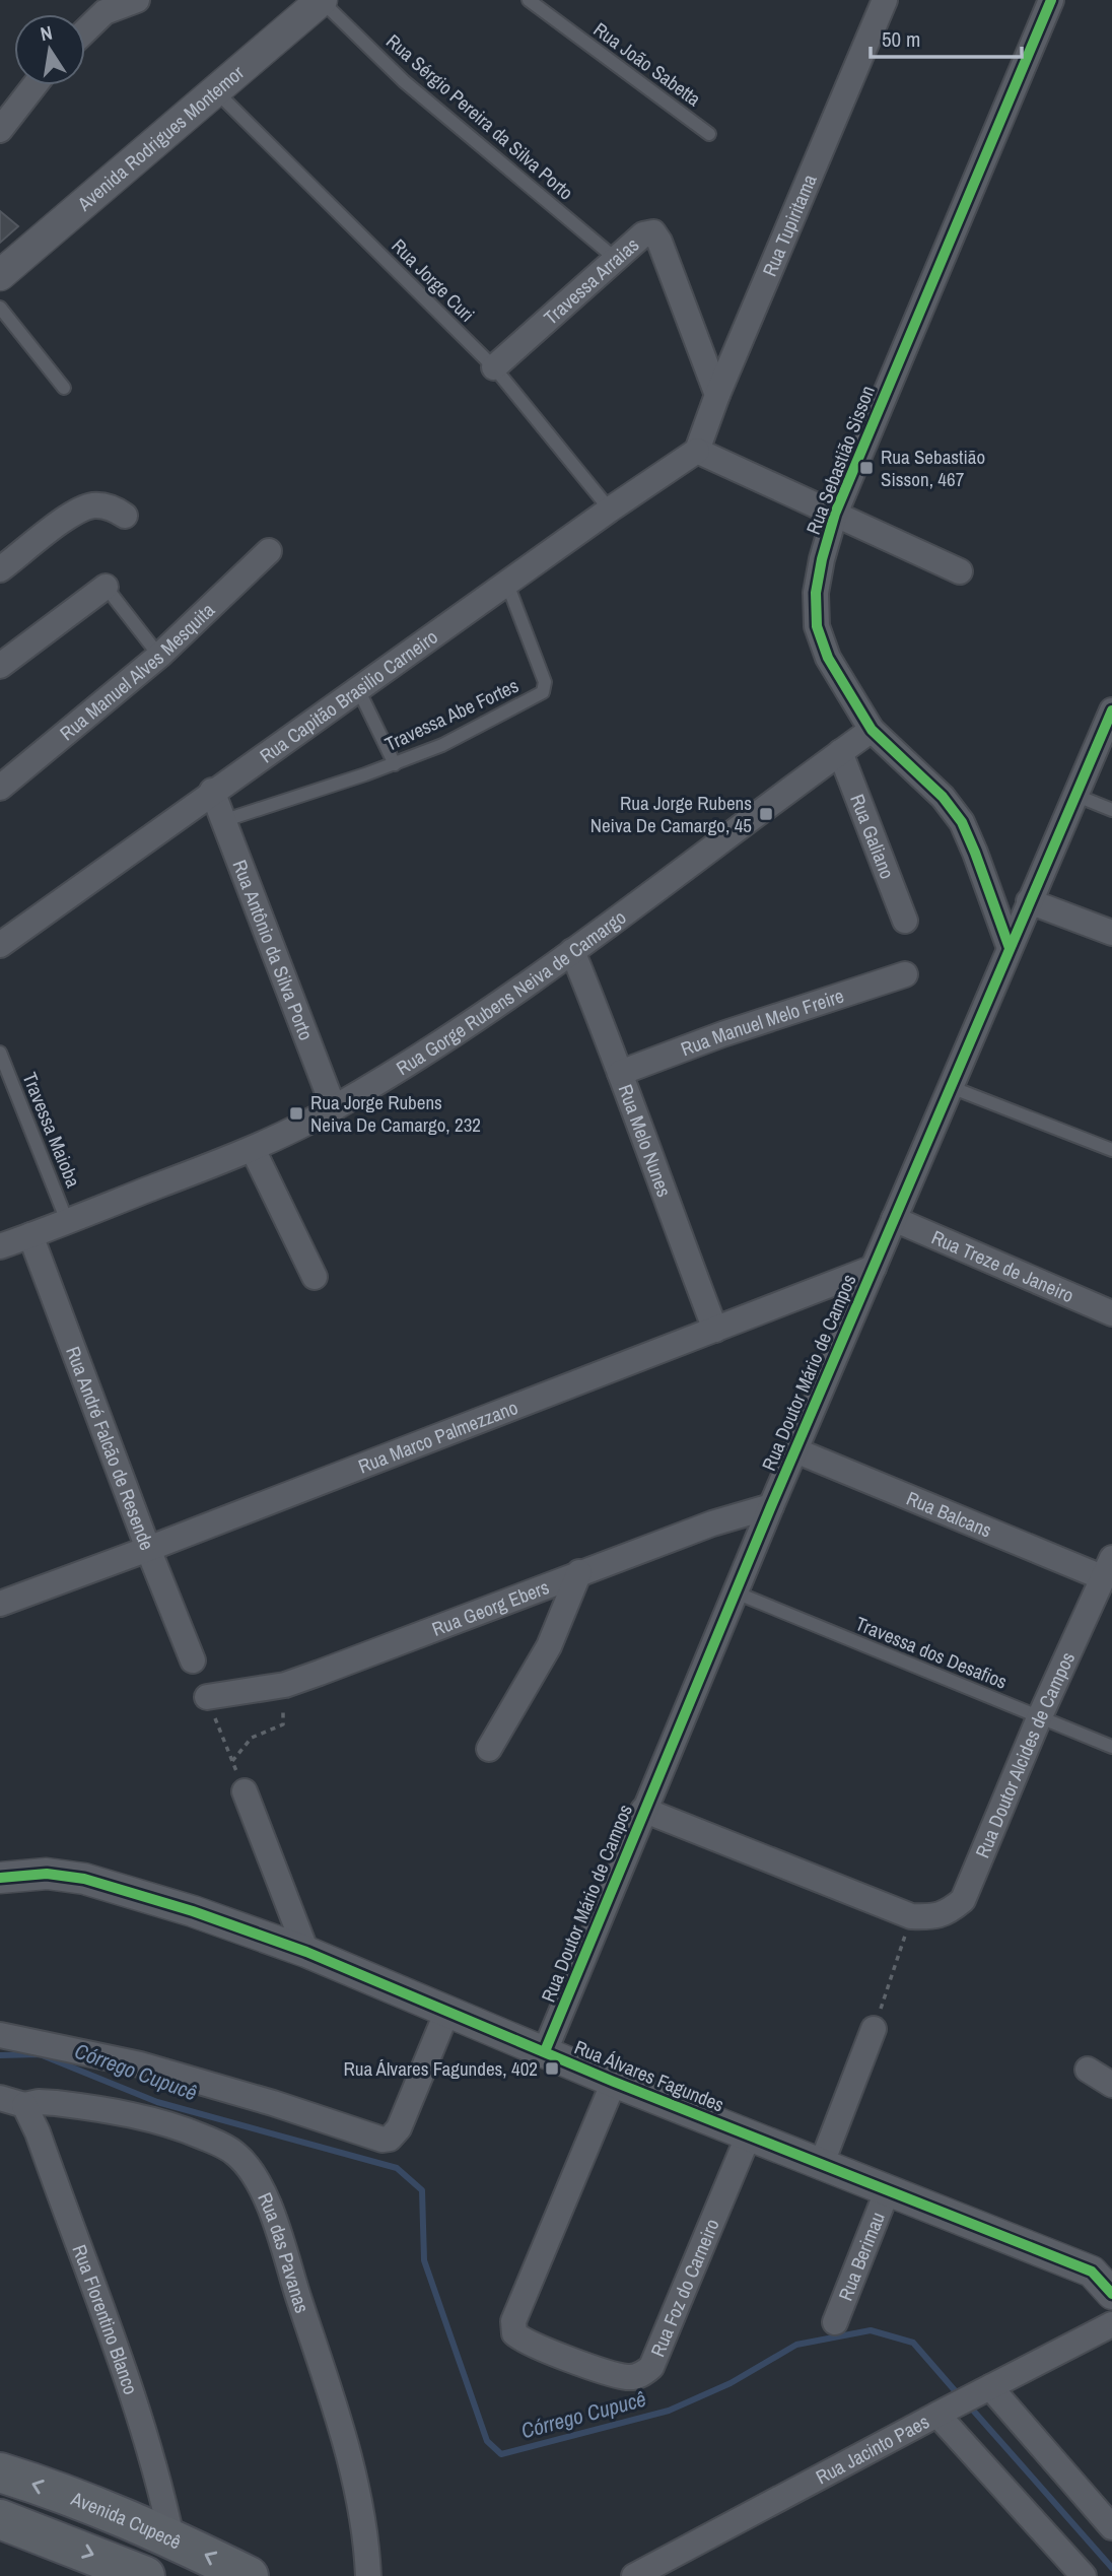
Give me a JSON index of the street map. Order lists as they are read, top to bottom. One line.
{"streets":{"main road":["Avenida Cupecê"],"street":["Avenida Rodrigues Montemor","Rua Tupiritama","Travessa Arraias","Rua Sebastião Sisson","Rua Manuel Alves Mesquita","Rua Capitão Brasilio Carneiro","Rua Galiano","Rua Antônio da Silva Porto","Rua Gorge Rubens Neiva de Camargo","Rua Manuel Melo Freire","Rua Melo Nunes","Rua Treze de Janeiro","Rua Doutor Mário de Campos","Rua Marco Palmezzano","Rua André Falcão de Resende","Rua Balcans","Rua Georg Ebers","Rua Doutor Alcides de Campos","Rua Álvares Fagundes","Rua das Pavanas","Rua Berimau","Rua Foz do Carneiro","Rua Florentino Blanco","Rua Jacinto Paes"],"lane":["Rua João Sabetta","Rua Sérgio Pereira da Silva Porto","Rua Jorge Curi","Travessa Abe Fortes","Travessa Maioba","Travessa dos Desafios"]},"crossings":[["Rua Sérgio Pereira da Silva Porto","Avenida Rodrigues Montemor"],["Rua Sérgio Pereira da Silva Porto","Travessa Arraias"],["Avenida Rodrigues Montemor","Rua Jorge Curi"],["Rua Tupiritama","Travessa Arraias"],["Rua Tupiritama","Rua Capitão Brasilio Carneiro"],["Rua Jorge Curi","Travessa Arraias"],["Rua Jorge Curi","Rua Capitão Brasilio Carneiro"],["Rua Sebastião Sisson","Rua Gorge Rubens Neiva de Camargo"],["Rua Sebastião Sisson","Rua Doutor Mário de Campos"],["Rua Capitão Brasilio Carneiro","Travessa Abe Fortes"],["Rua Capitão Brasilio Carneiro","Rua Antônio da Silva Porto"],["Travessa Abe Fortes","Rua Antônio da Silva Porto"],["Rua Galiano","Rua Gorge Rubens Neiva de Camargo"],["Rua Antônio da Silva Porto","Rua Gorge Rubens Neiva de Camargo"],["Rua Gorge Rubens Neiva de Camargo","Travessa Maioba"],["Rua Gorge Rubens Neiva de Camargo","Rua Melo Nunes"],["Rua Gorge Rubens Neiva de Camargo","Rua André Falcão de Resende"],["Rua Manuel Melo Freire","Rua Melo Nunes"],["Rua Melo Nunes","Rua Marco Palmezzano"],["Rua Treze de Janeiro","Rua Doutor Mário de Campos"],["Rua Doutor Mário de Campos","Rua Marco Palmezzano"],["Rua Doutor Mário de Campos","Rua Balcans"],["Rua Doutor Mário de Campos","Rua Georg Ebers"],["Rua Doutor Mário de Campos","Travessa dos Desafios"],["Rua Doutor Mário de Campos","Rua Doutor Alcides de Campos"],["Rua Doutor Mário de Campos","Rua Álvares Fagundes"],["Rua Marco Palmezzano","Rua André Falcão de Resende"],["Rua Balcans","Rua Doutor Alcides de Campos"],["Travessa dos Desafios","Rua Doutor Alcides de Campos"],["Rua Álvares Fagundes","Rua Berimau"],["Rua Álvares Fagundes","Rua Foz do Carneiro"],["Rua das Pavanas","Rua Florentino Blanco"],["Rua Florentino Blanco","Avenida Cupecê"]],"water":["Córrego Cupucê"],"places":{"transit":["Rua Sebastião Sisson, 467","Rua Jorge Rubens Neiva De Camargo, 45","Rua Jorge Rubens Neiva De Camargo, 232","Rua Álvares Fagundes, 402"]},"scale_bar":"50 m","north":"top"}
